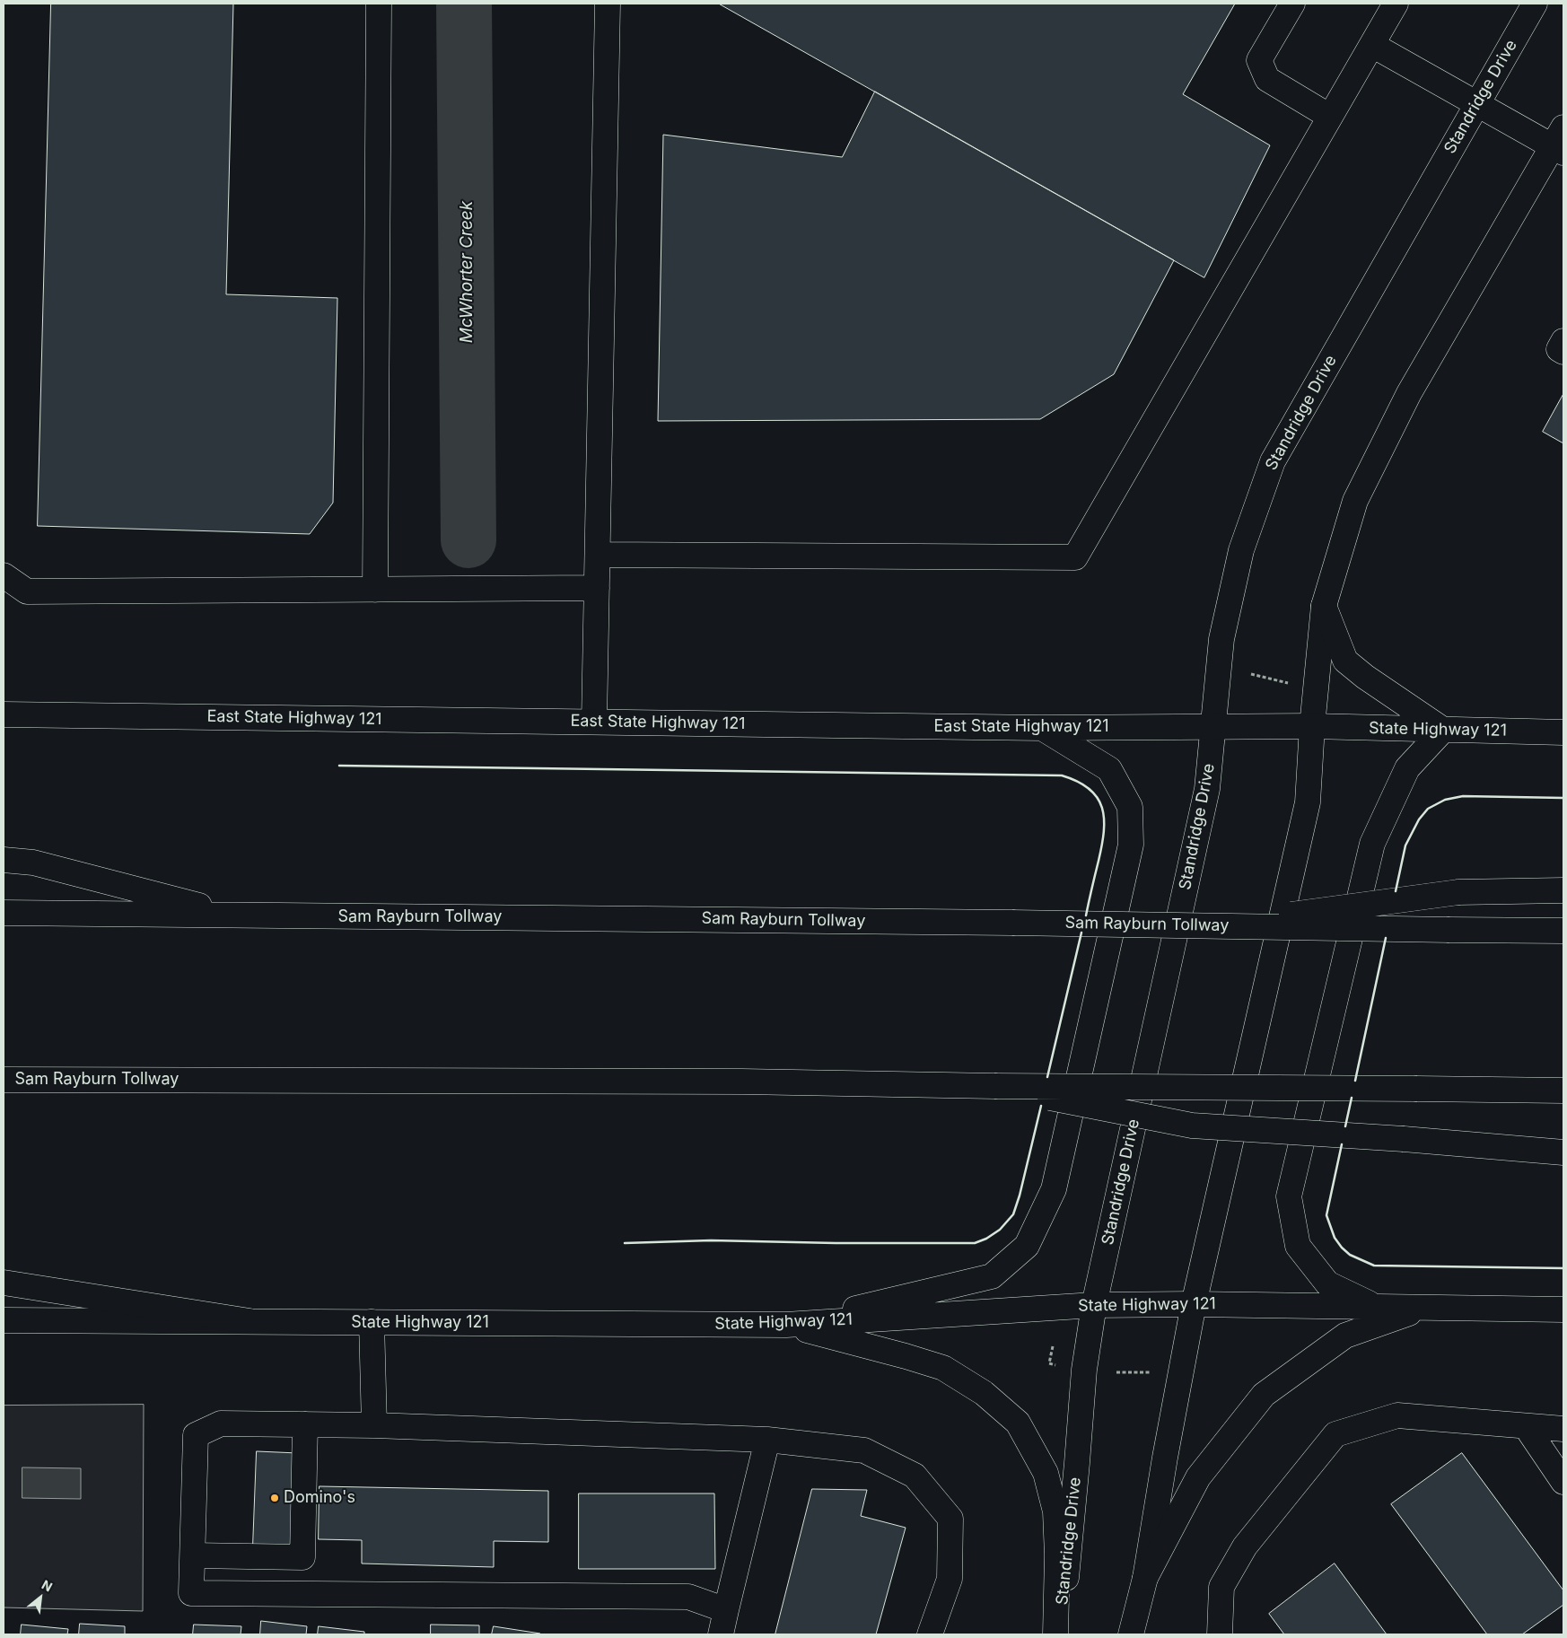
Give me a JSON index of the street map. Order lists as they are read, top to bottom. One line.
{"streets":{"main road":["Standridge Drive","East State Highway 121","State Highway 121","Sam Rayburn Tollway"]},"crossings":[["Standridge Drive","East State Highway 121"],["Standridge Drive","State Highway 121"],["East State Highway 121","State Highway 121"]],"water":["McWhorter Creek"],"places":["Domino's"],"north":"top right"}
